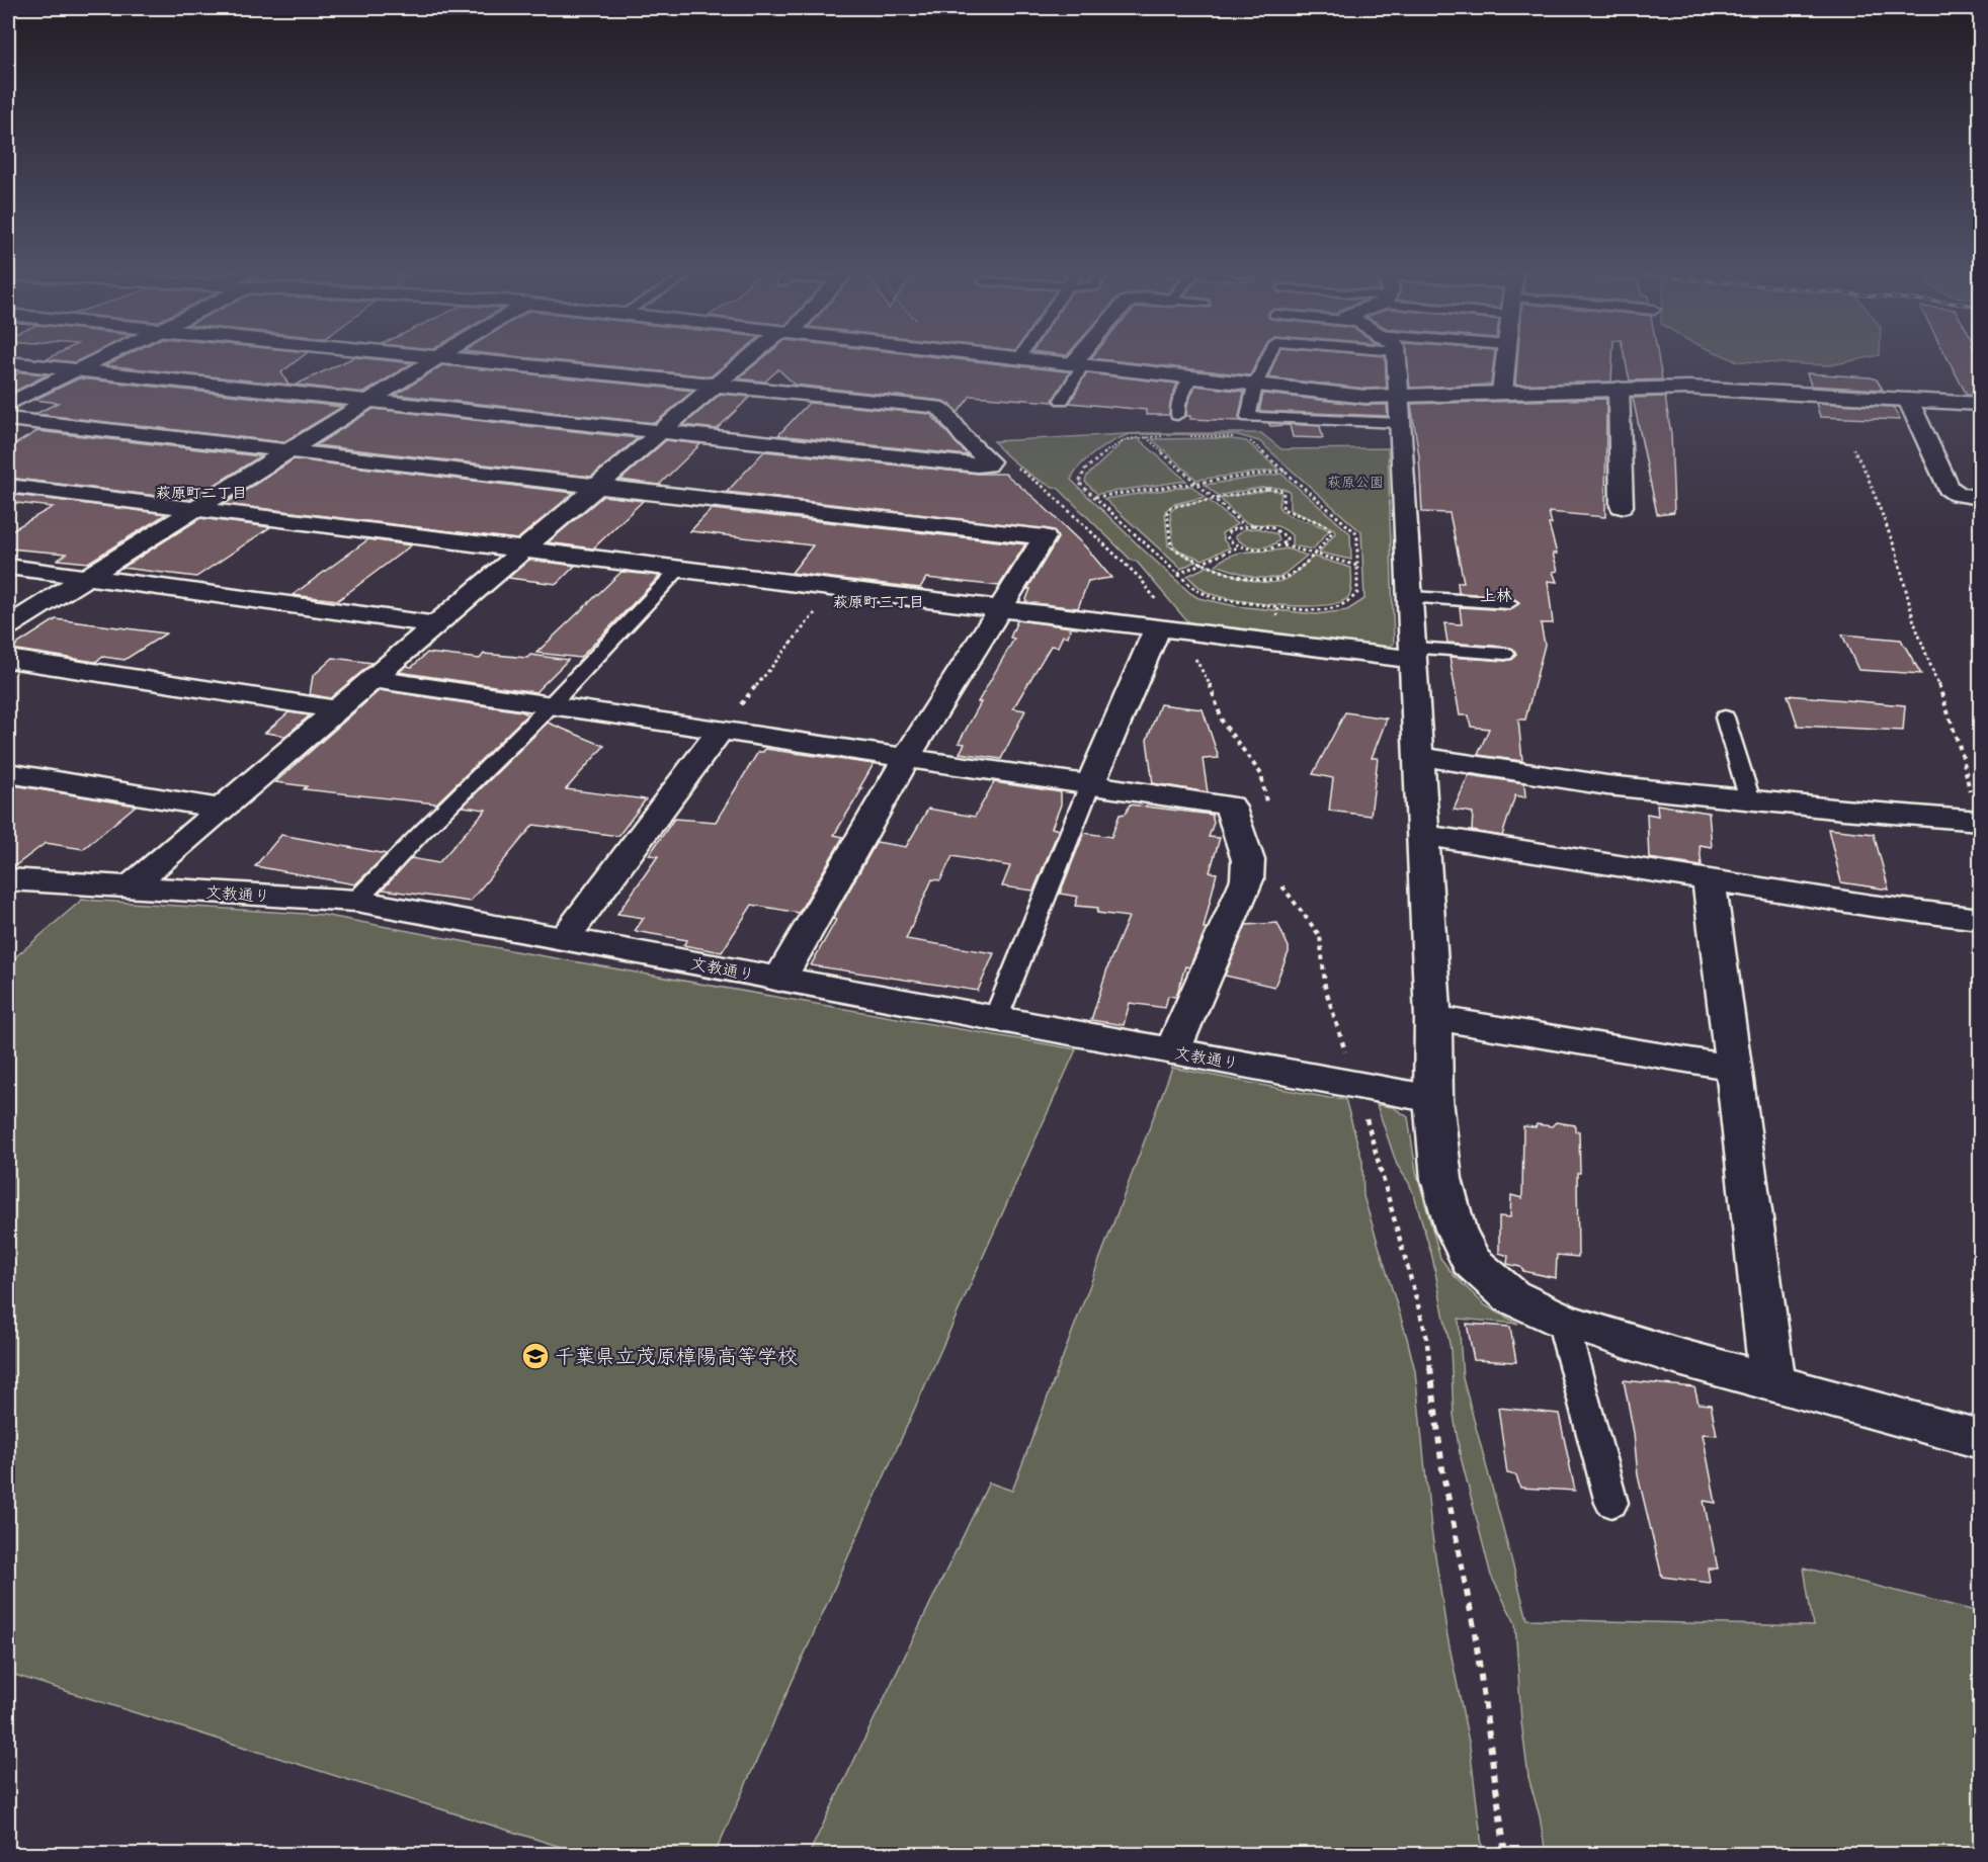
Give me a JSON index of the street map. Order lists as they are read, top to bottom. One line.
{"streets":{"street":["文教通り"]},"districts":["萩原町二丁目","上林","萩原町三丁目"],"parks":["萩原公園"],"places":{"school or university":["千葉県立茂原樟陽高等学校"]}}
